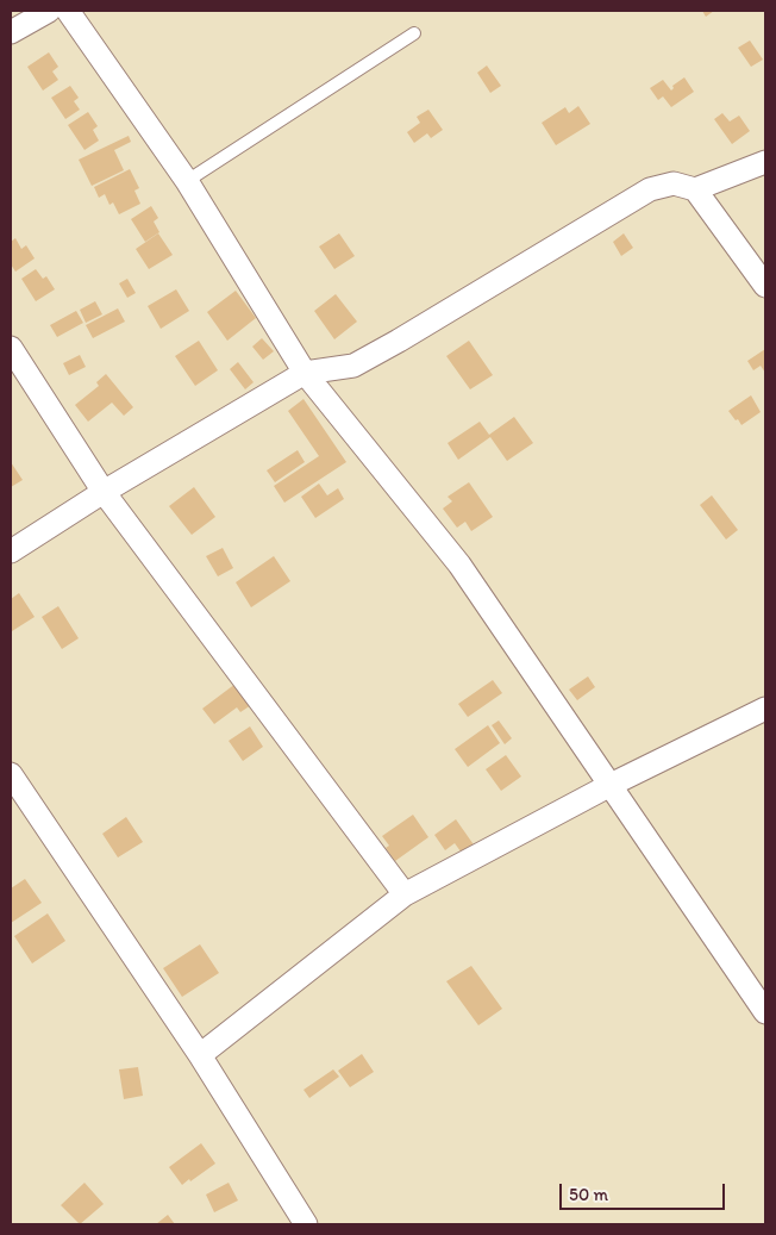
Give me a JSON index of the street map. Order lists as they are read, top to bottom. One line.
{"scale_bar":"50 m"}
